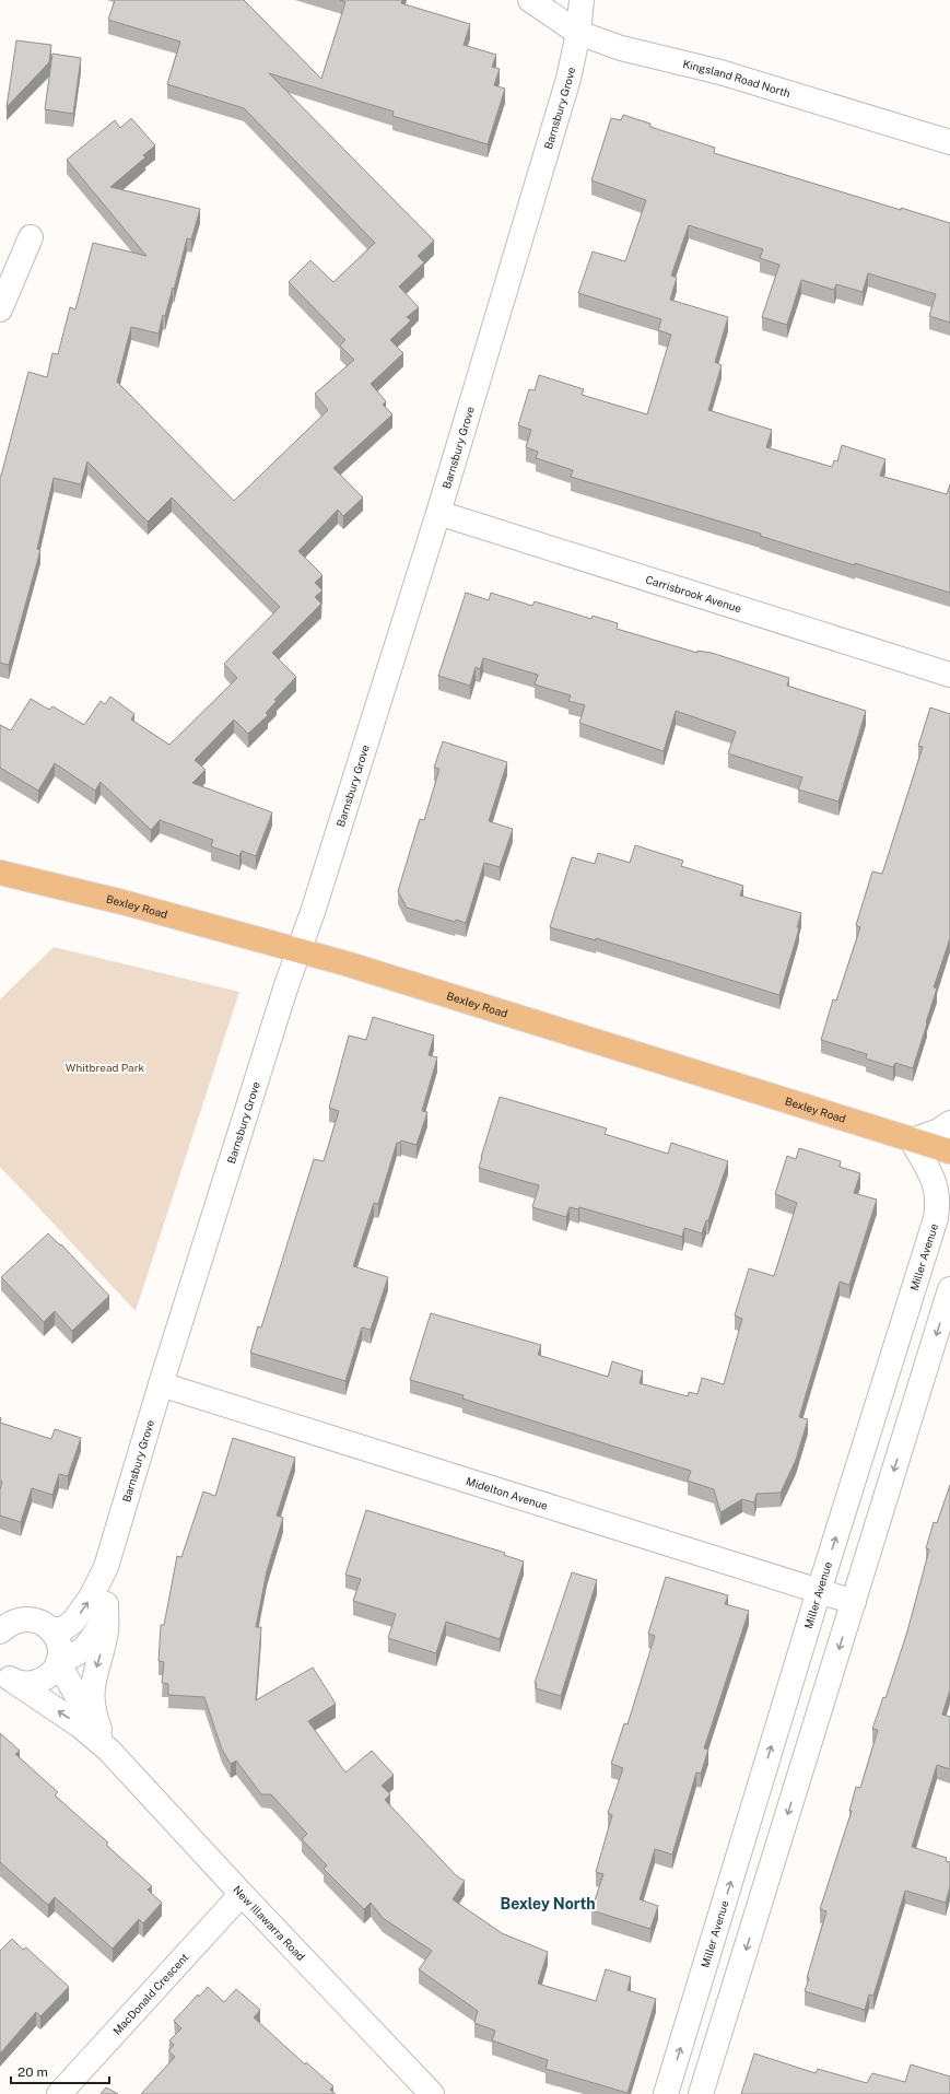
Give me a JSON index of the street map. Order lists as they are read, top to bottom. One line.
{"streets":{"main road":["Bexley Road"],"street":["Kingsland Road North","Barnsbury Grove","Carrisbrook Avenue","Miller Avenue","Midelton Avenue","New Illawarra Road","MacDonald Crescent"]},"crossings":[["Kingsland Road North","Barnsbury Grove"],["Barnsbury Grove","Carrisbrook Avenue"],["Barnsbury Grove","Bexley Road"],["Barnsbury Grove","Midelton Avenue"],["Barnsbury Grove","New Illawarra Road"],["Bexley Road","Miller Avenue"],["Miller Avenue","Midelton Avenue"],["New Illawarra Road","MacDonald Crescent"]],"districts":["Bexley North"],"parks":["Whitbread Park"],"scale_bar":"20 m"}
